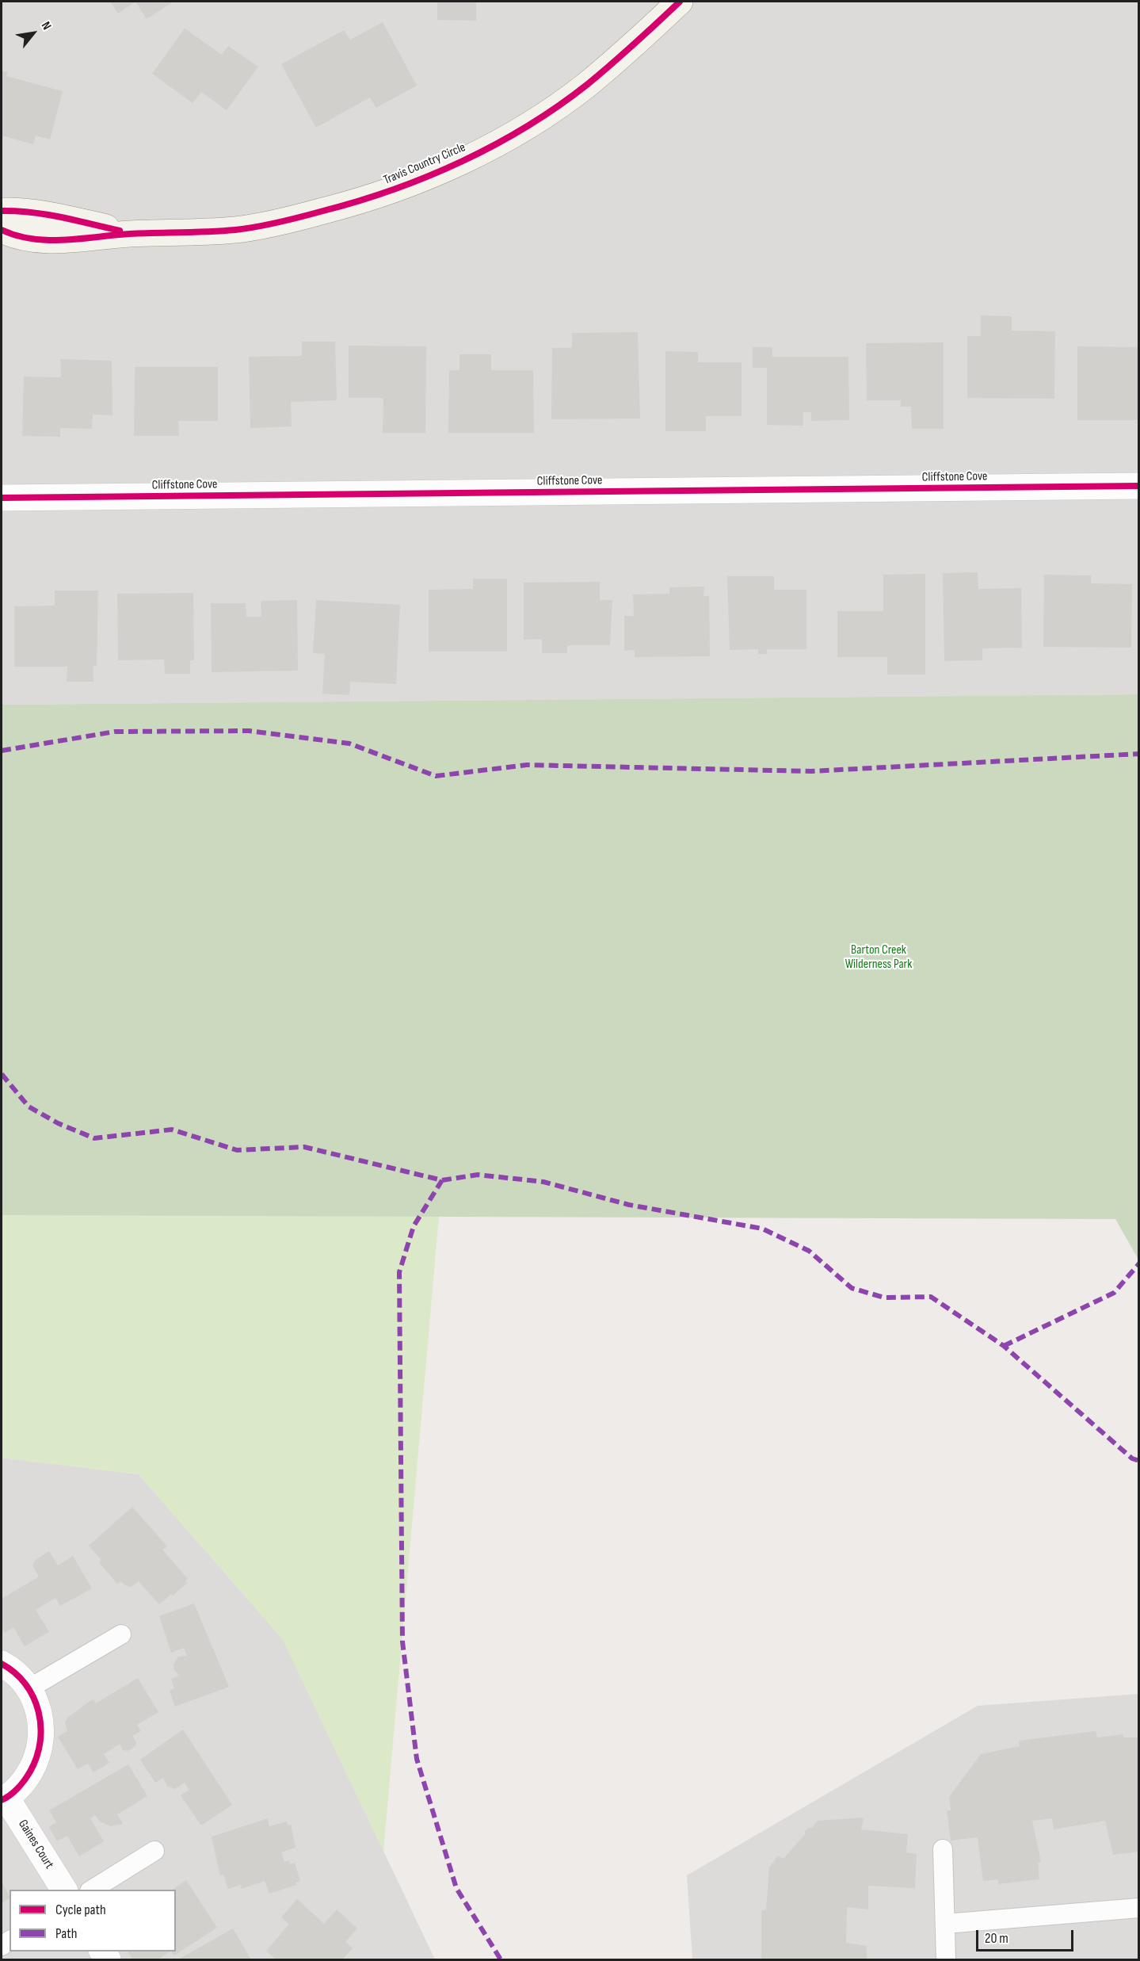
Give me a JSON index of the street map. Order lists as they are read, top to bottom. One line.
{"streets":{"street":["Travis Country Circle","Cliffstone Cove","Gaines Court"]},"parks":["Barton Creek Wilderness Park"],"legend":["Cycle path","Path"],"scale_bar":"20 m","north":"top right"}
